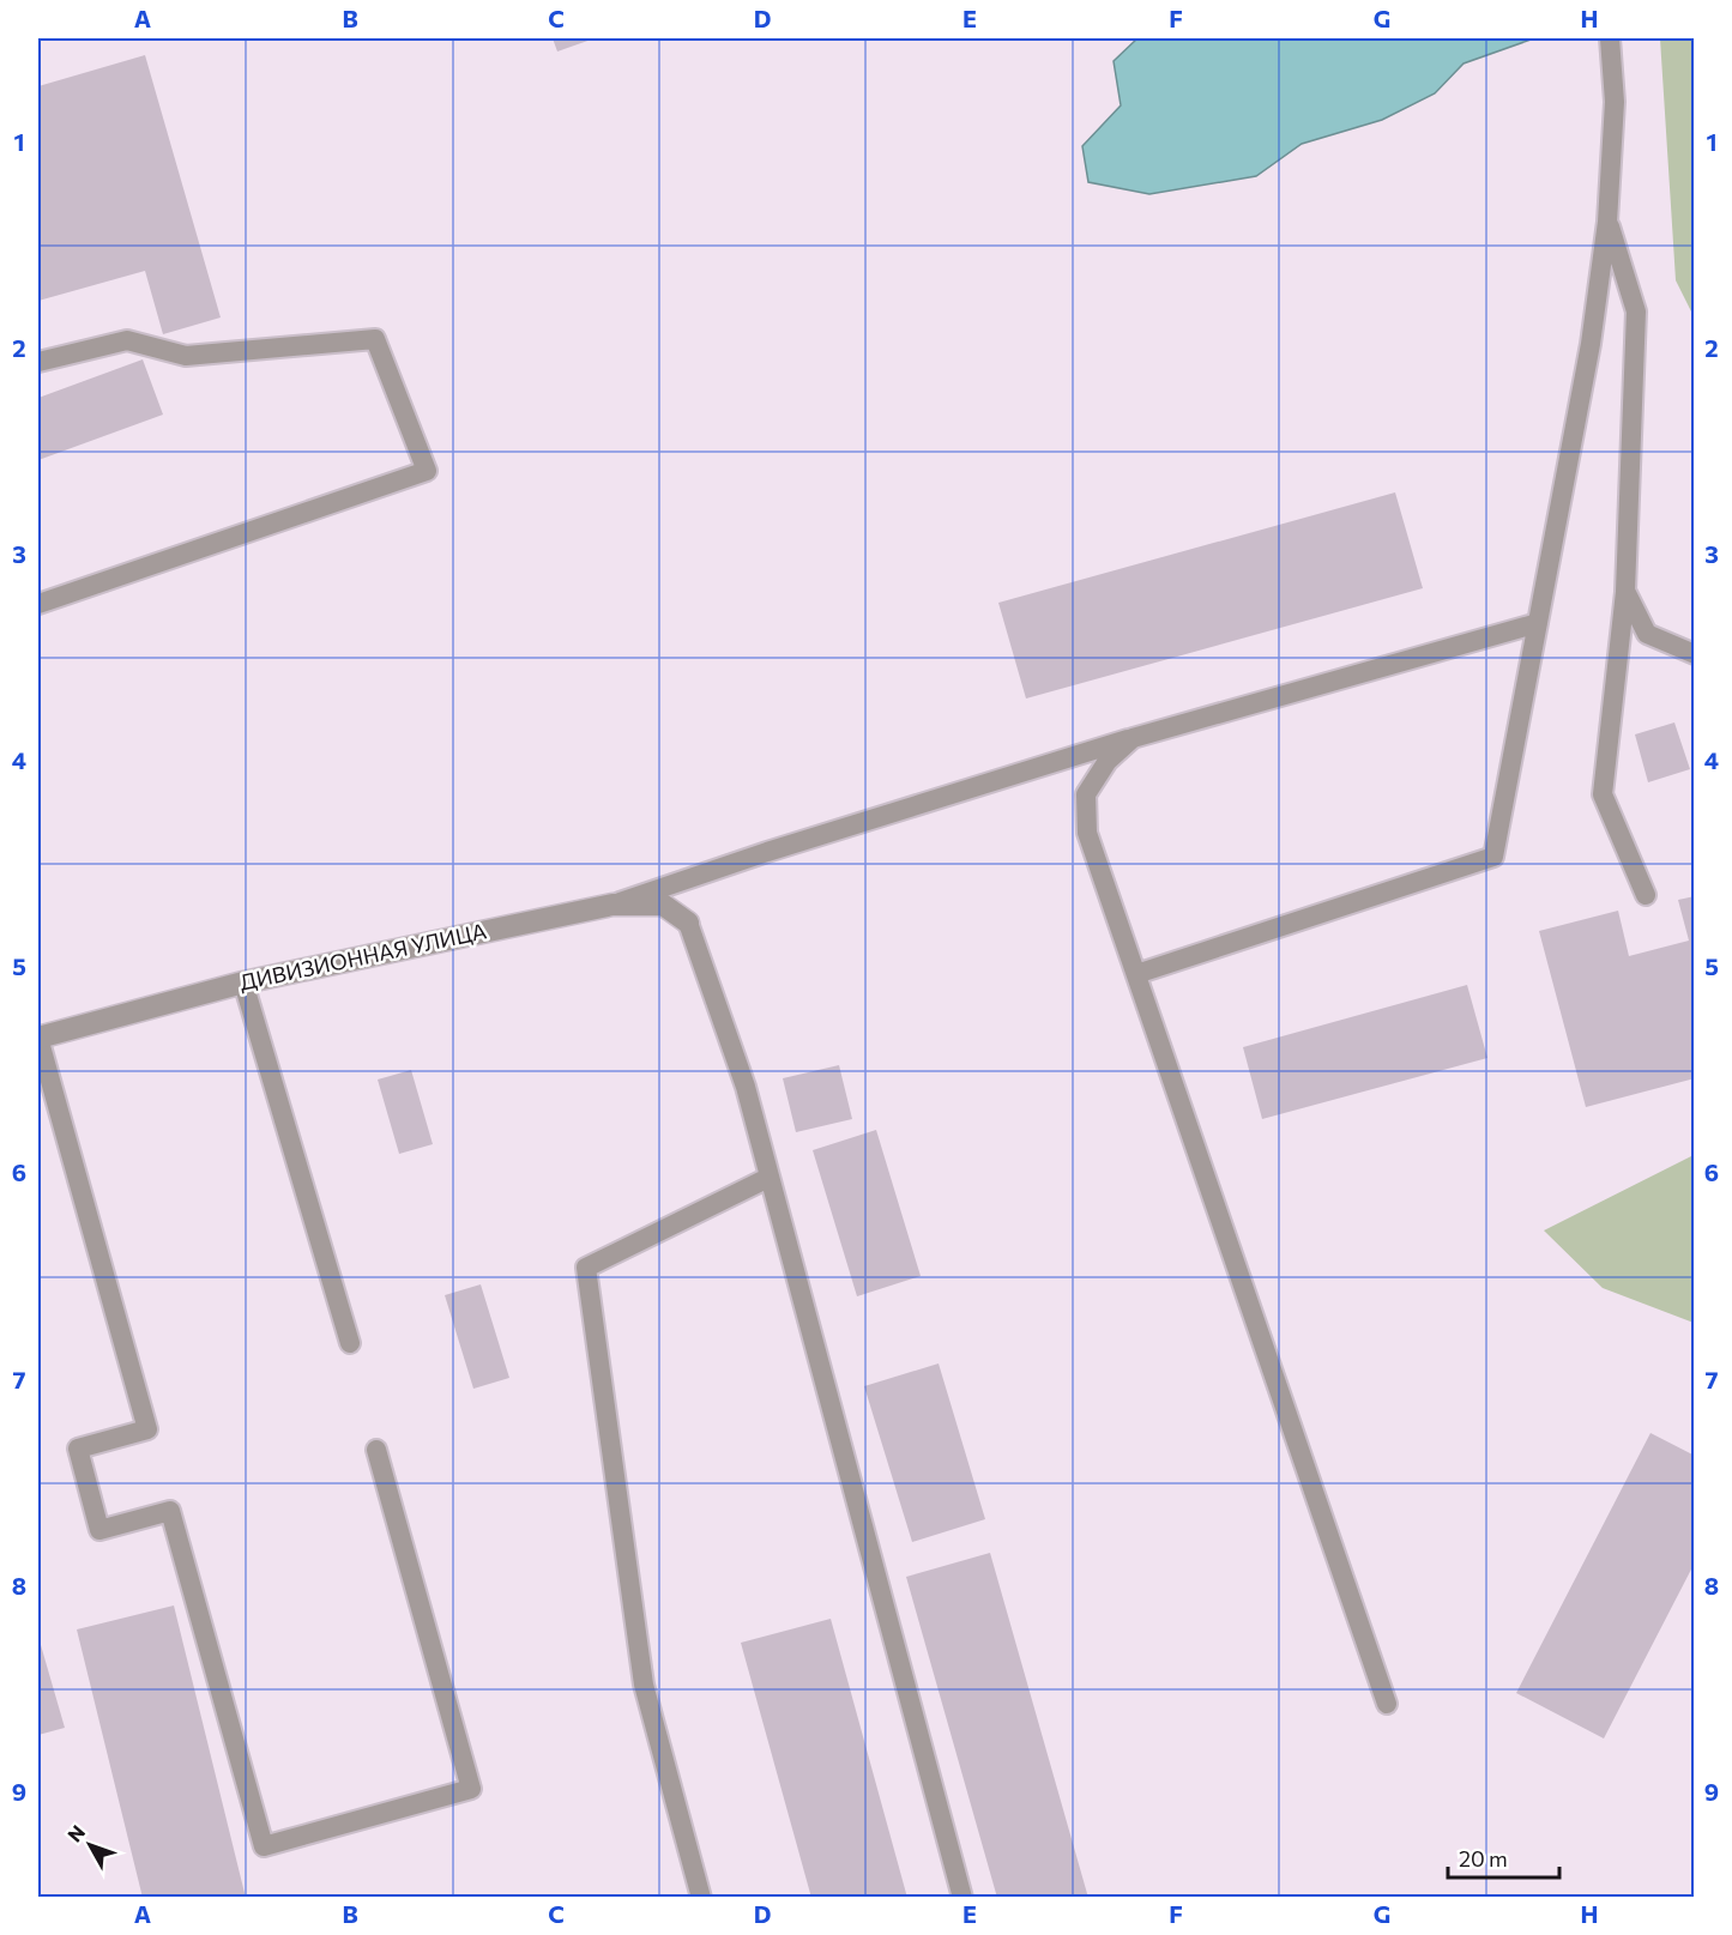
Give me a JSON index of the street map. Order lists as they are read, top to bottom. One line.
{"streets":{"street":["ДИВИЗИОННАЯ УЛИЦА"]},"scale_bar":"20 m","north":"top left","grid":{"columns":["A","B","C","D","E","F","G","H"],"rows":["1","2","3","4","5","6","7","8","9"]}}
